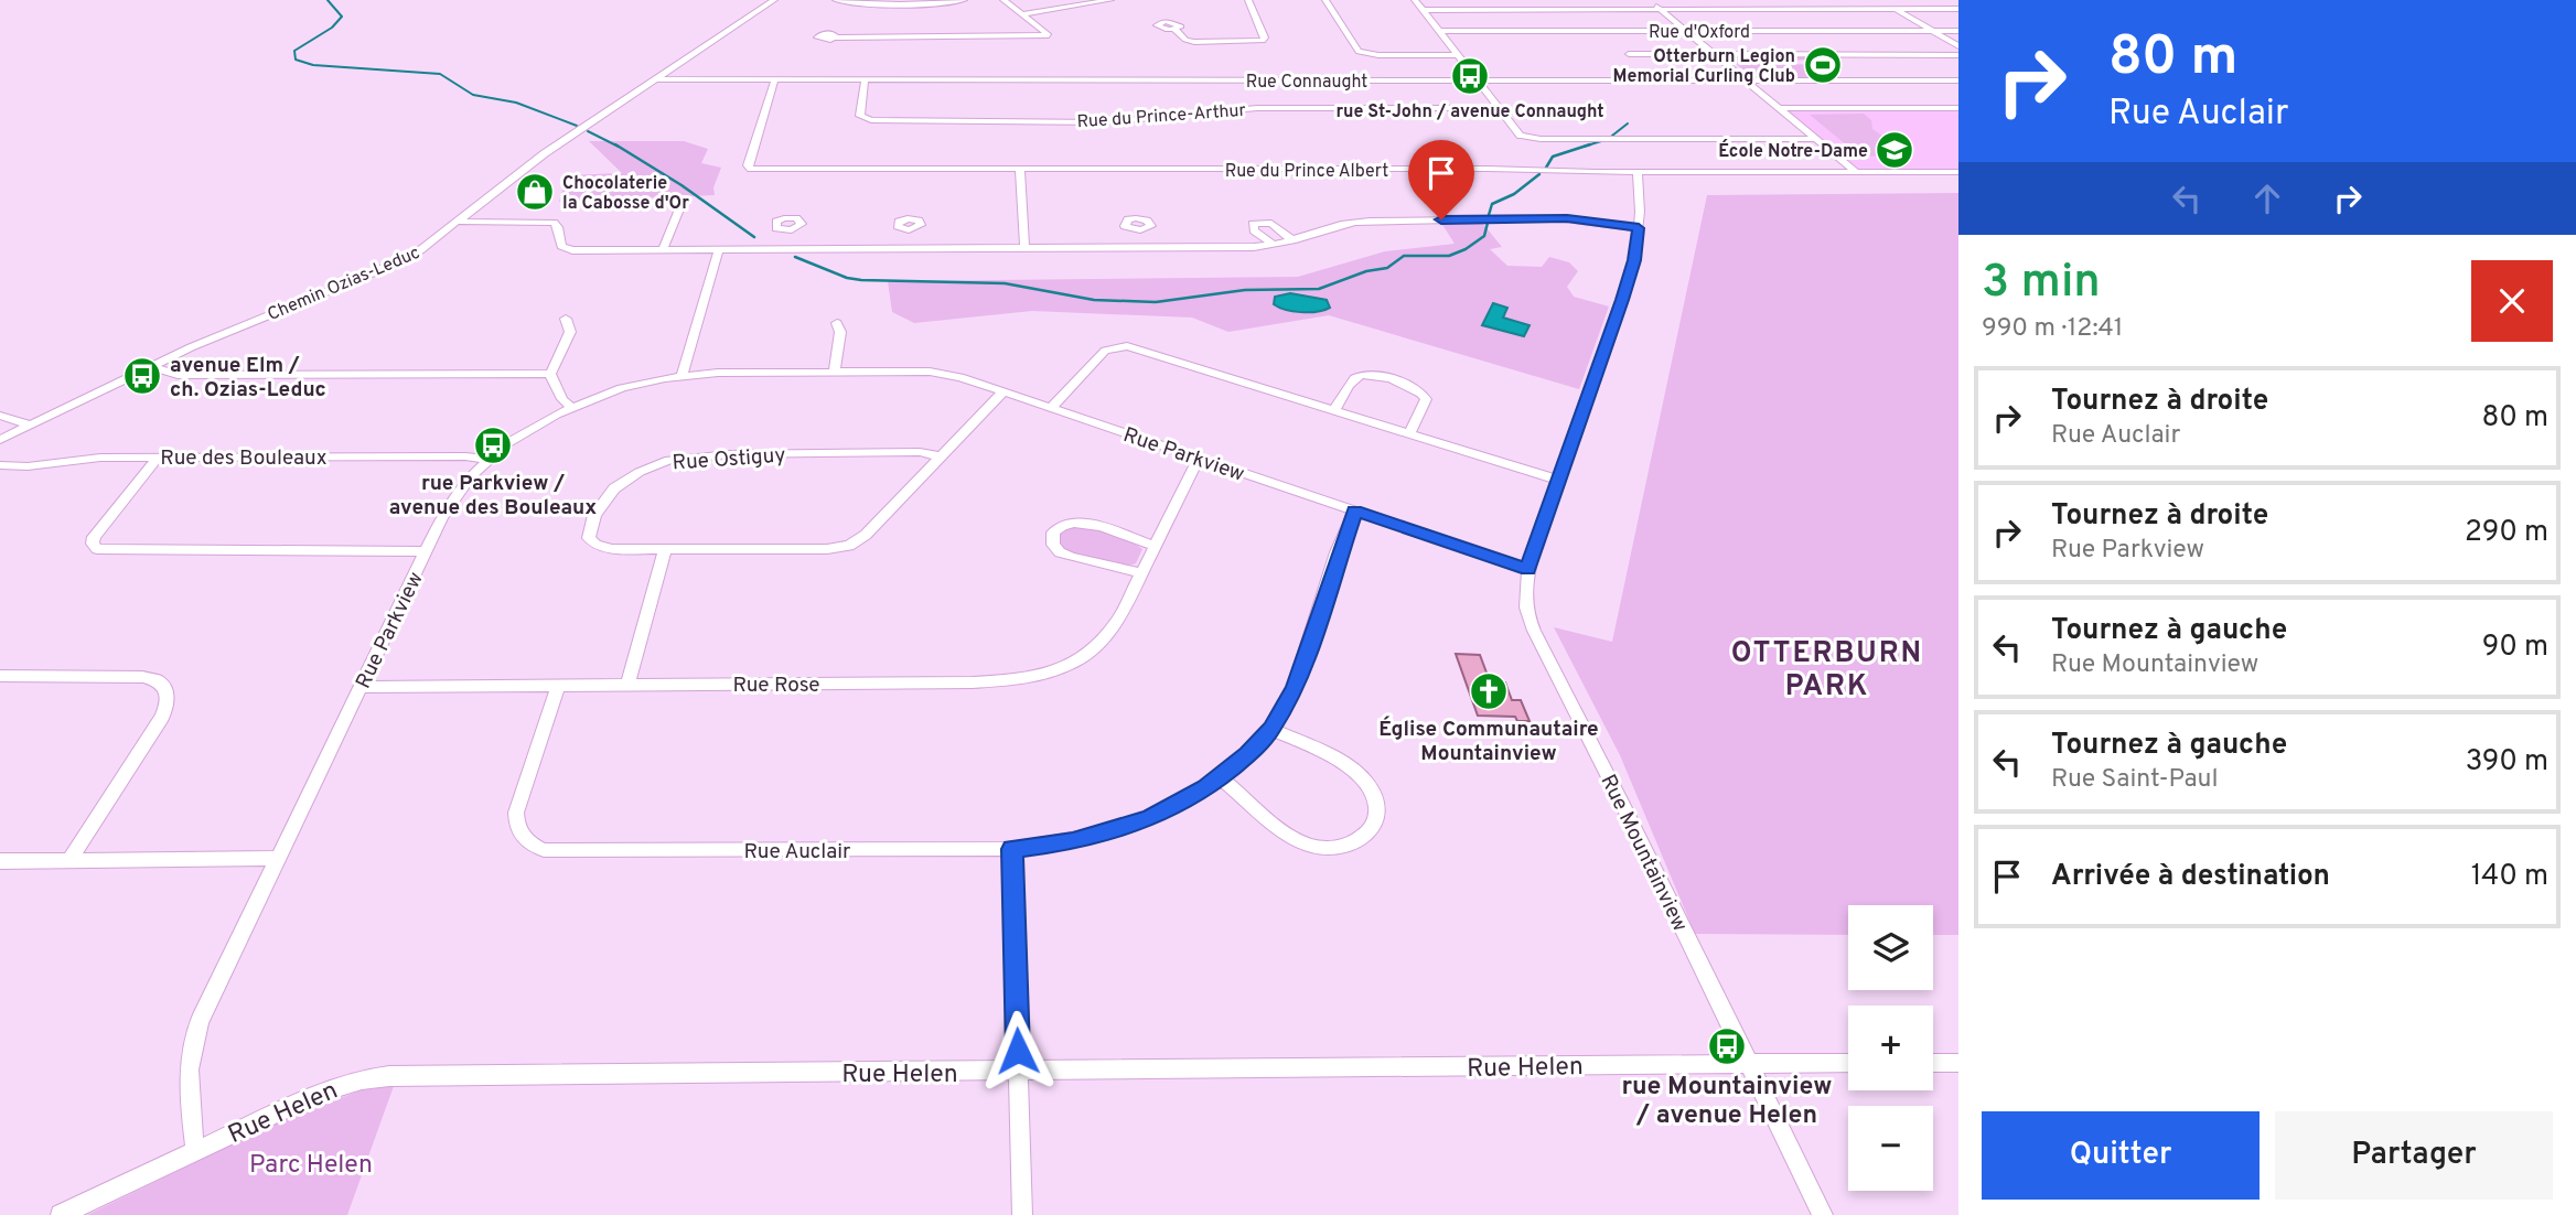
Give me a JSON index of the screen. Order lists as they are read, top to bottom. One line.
{"streets":{"street":["Rue d'Oxford","Rue Connaught","Rue du Prince-Arthur","Rue du Prince Albert","Chemin Ozias-Leduc","Rue Parkview","Rue des Bouleaux","Rue Ostiguy","Rue Rose","Rue Auclair","Rue Mountainview","Rue Helen"]},"crossings":[["Rue Connaught","Rue du Prince-Arthur"],["Rue Connaught","Rue du Prince Albert"],["Rue Connaught","Chemin Ozias-Leduc"],["Rue du Prince Albert","Rue Mountainview"],["Rue Parkview","Rue des Bouleaux"],["Rue Parkview","Rue Ostiguy"],["Rue Parkview","Rue Rose"],["Rue Parkview","Rue Auclair"],["Rue Parkview","Rue Mountainview"],["Rue Parkview","Rue Helen"],["Rue Rose","Rue Auclair"],["Rue Mountainview","Rue Helen"]],"districts":["OTTERBURN PARK"],"parks":["Parc Helen"],"places":{"sports":["Otterburn Legion Memorial Curling Club"],"bus stop":["rue St-John / avenue Connaught","avenue Elm / ch. Ozias-Leduc","rue Parkview / avenue des Bouleaux","rue Mountainview / avenue Helen"],"school or university":["École Notre-Dame"],"shop":["Chocolaterie la Cabosse d'Or"],"church":["Église Communautaire Mountainview"]},"page":{"turn":["80 m","Rue Auclair"],"heading":["3 min","990 m · 12:41"],"list":[{"name":"Tournez à droite","note":"Rue Auclair","value":"80 m"},{"name":"Tournez à droite","note":"Rue Parkview","value":"290 m"},{"name":"Tournez à gauche","note":"Rue Mountainview","value":"90 m"},{"name":"Tournez à gauche","note":"Rue Saint-Paul","value":"390 m"},{"name":"Arrivée à destination","value":"140 m"}],"map_buttons":["+","−"],"buttons":["Quitter","Partager"]}}
